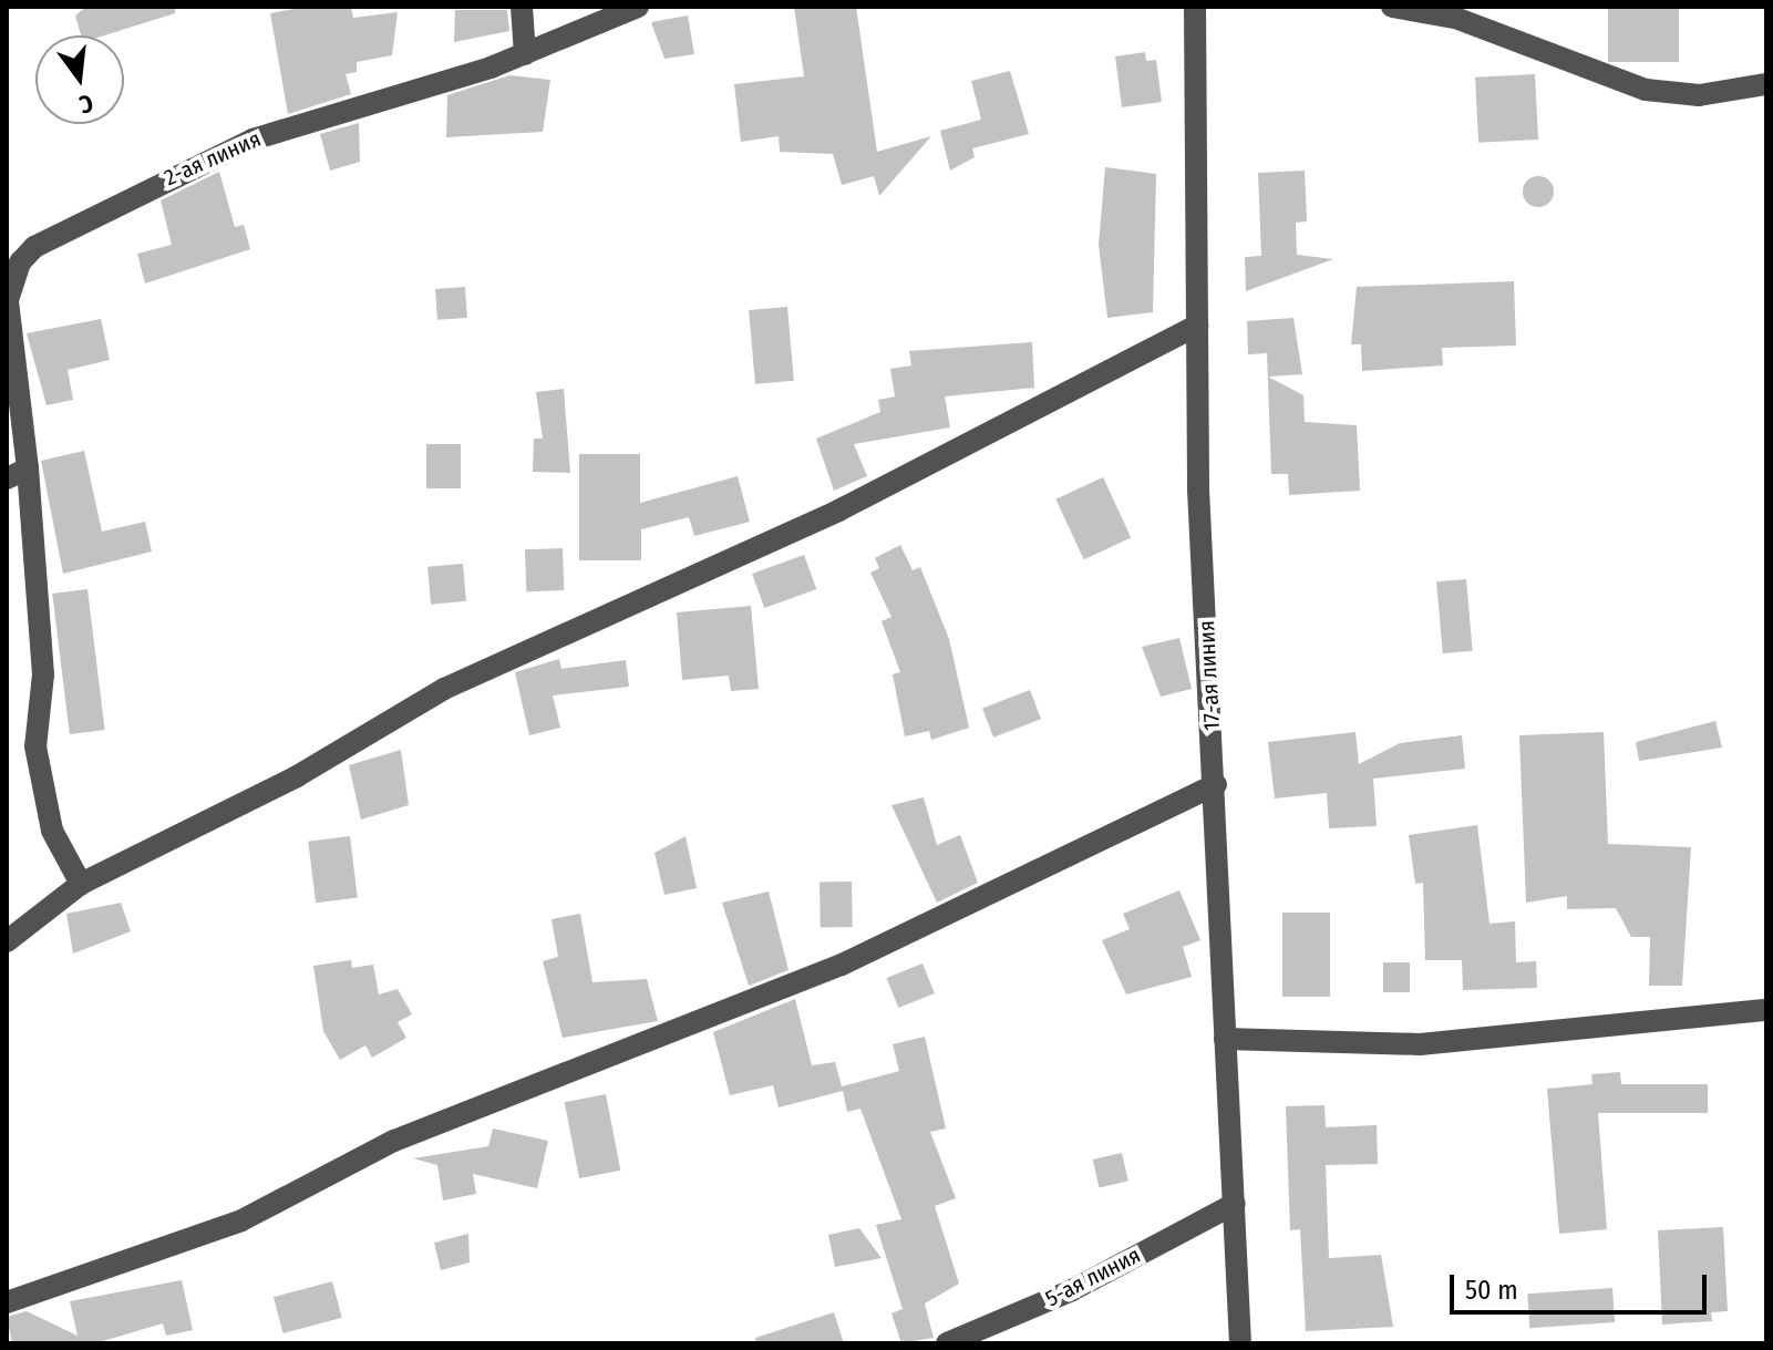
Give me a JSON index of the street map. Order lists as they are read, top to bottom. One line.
{"streets":{"street":["2-ая линия","17-ая линия","5-ая линия"]},"crossings":[["17-ая линия","5-ая линия"]],"scale_bar":"50 m","north":"bottom"}
